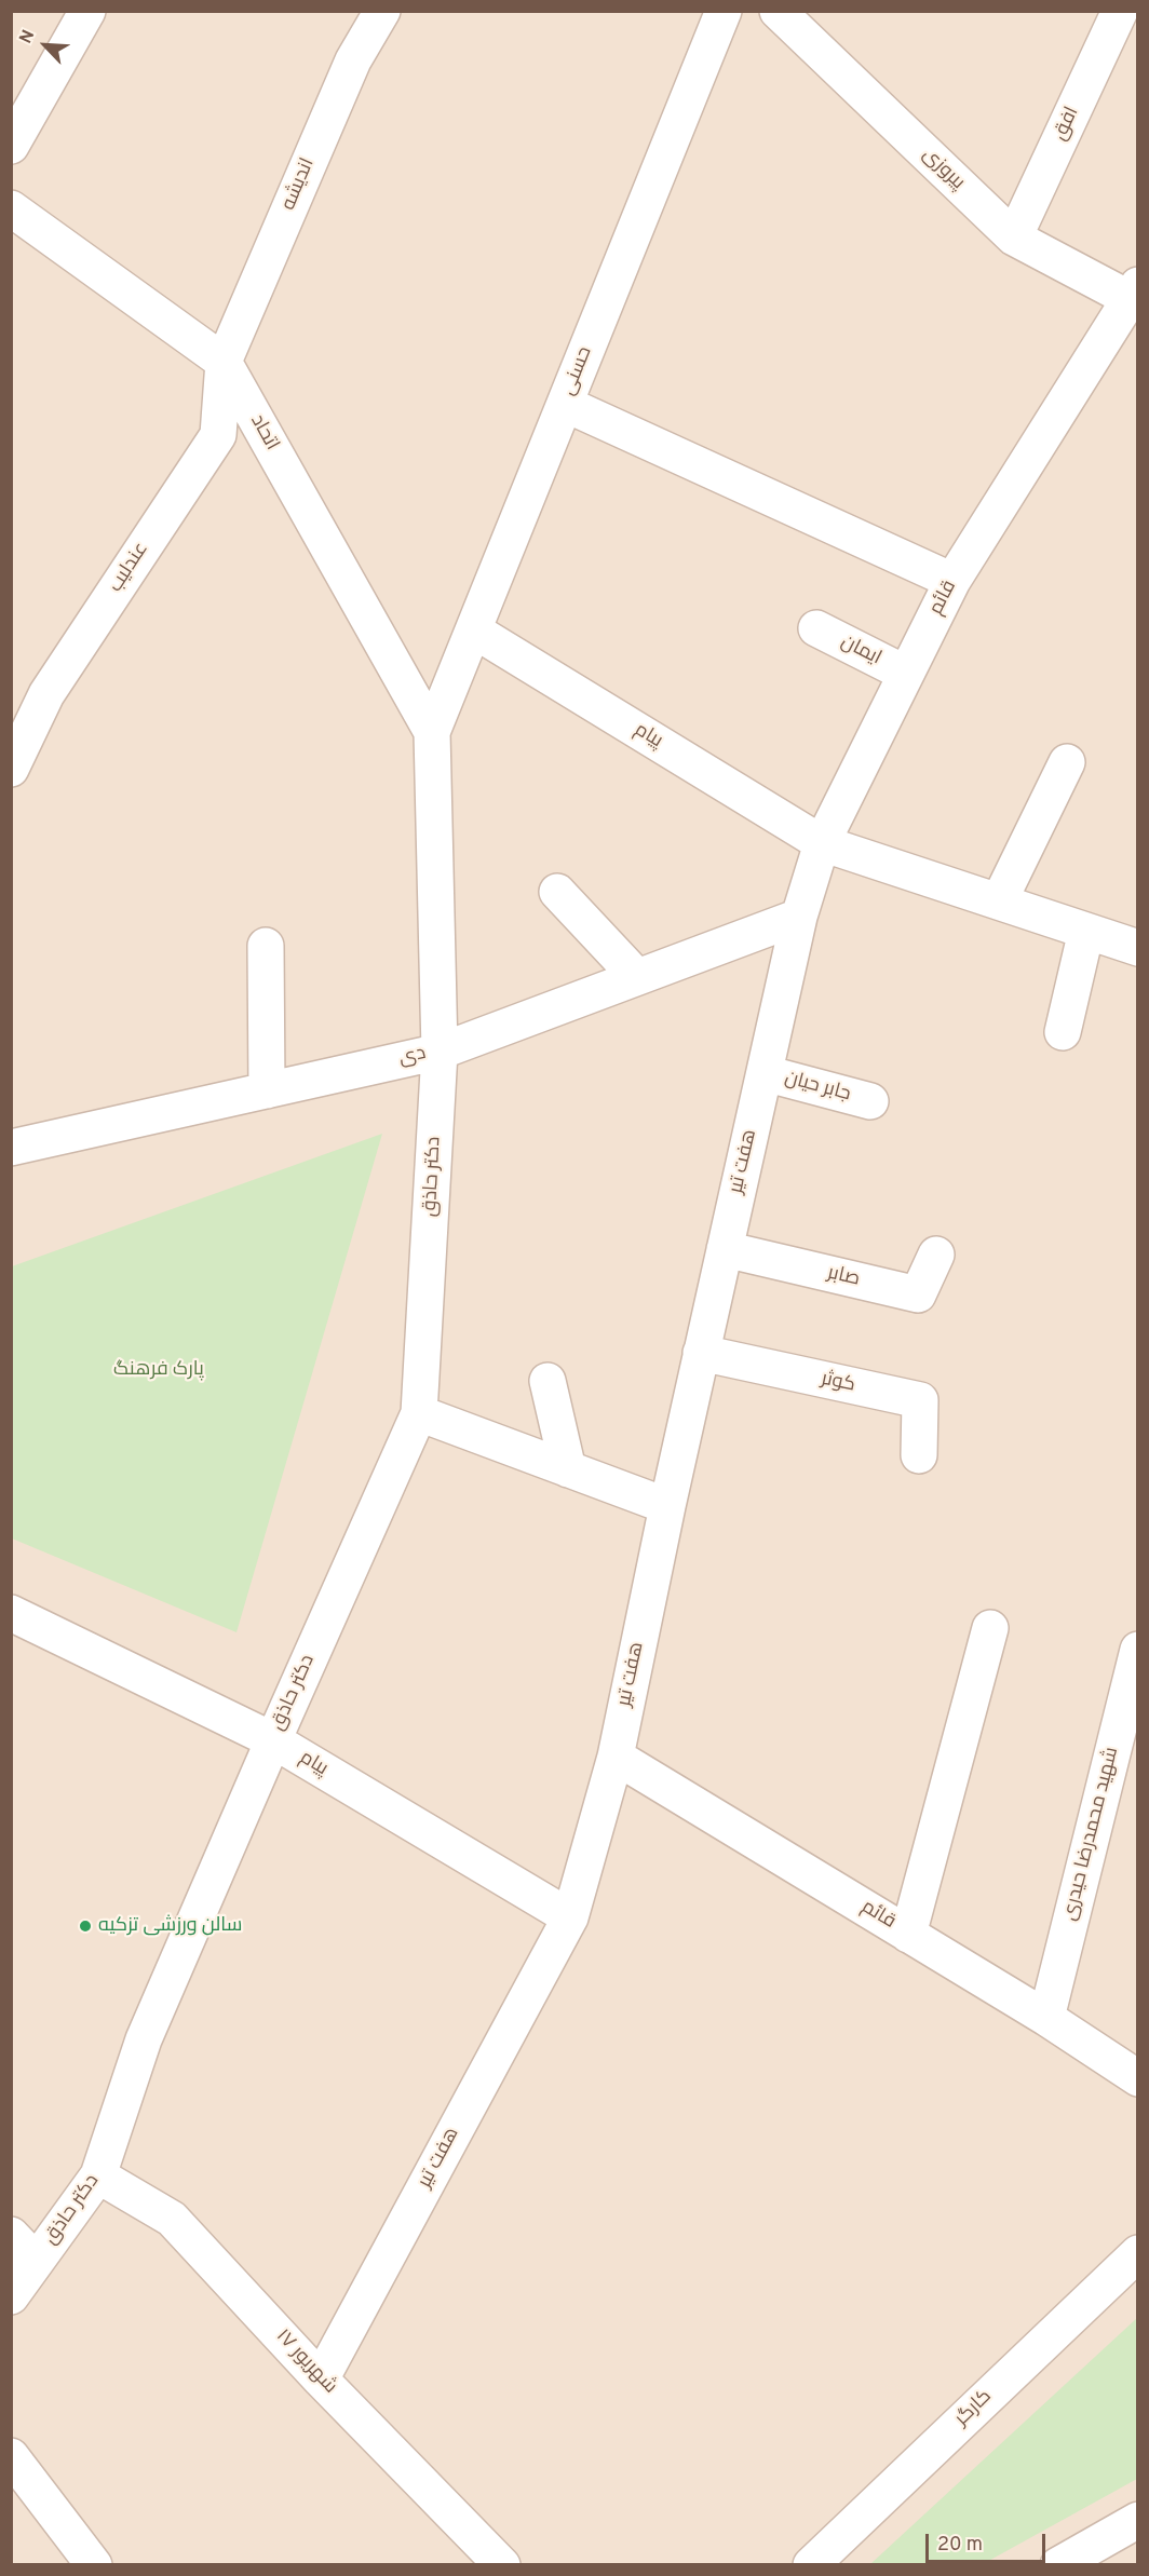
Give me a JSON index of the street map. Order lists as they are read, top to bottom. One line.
{"streets":{"street":["افق","پیروزی","اندیشه","حسنی","اتحاد","عندلیب","قائم","ایمان","پیام","دی","جابر حیان","هفت تیر","دکتر حاذق","صابر","کوثر","شهید محمدرضا حیدری","۱۷ شهریور","کارگر"]},"crossings":[["افق","پیروزی"],["پیروزی","قائم"],["اندیشه","اتحاد"],["اندیشه","عندلیب"],["حسنی","اتحاد"],["حسنی","پیام"],["حسنی","دکتر حاذق"],["اتحاد","عندلیب"],["اتحاد","دکتر حاذق"],["قائم","ایمان"],["قائم","پیام"],["قائم","دی"],["قائم","هفت تیر"],["قائم","شهید محمدرضا حیدری"],["پیام","هفت تیر"],["پیام","دکتر حاذق"],["دی","هفت تیر"],["دی","دکتر حاذق"],["جابر حیان","هفت تیر"],["هفت تیر","صابر"],["هفت تیر","کوثر"],["هفت تیر","۱۷ شهریور"],["دکتر حاذق","۱۷ شهریور"]],"parks":["پارک فرهنگ"],"places":["سالن ورزشی تزکیه"],"scale_bar":"20 m","north":"top left"}
